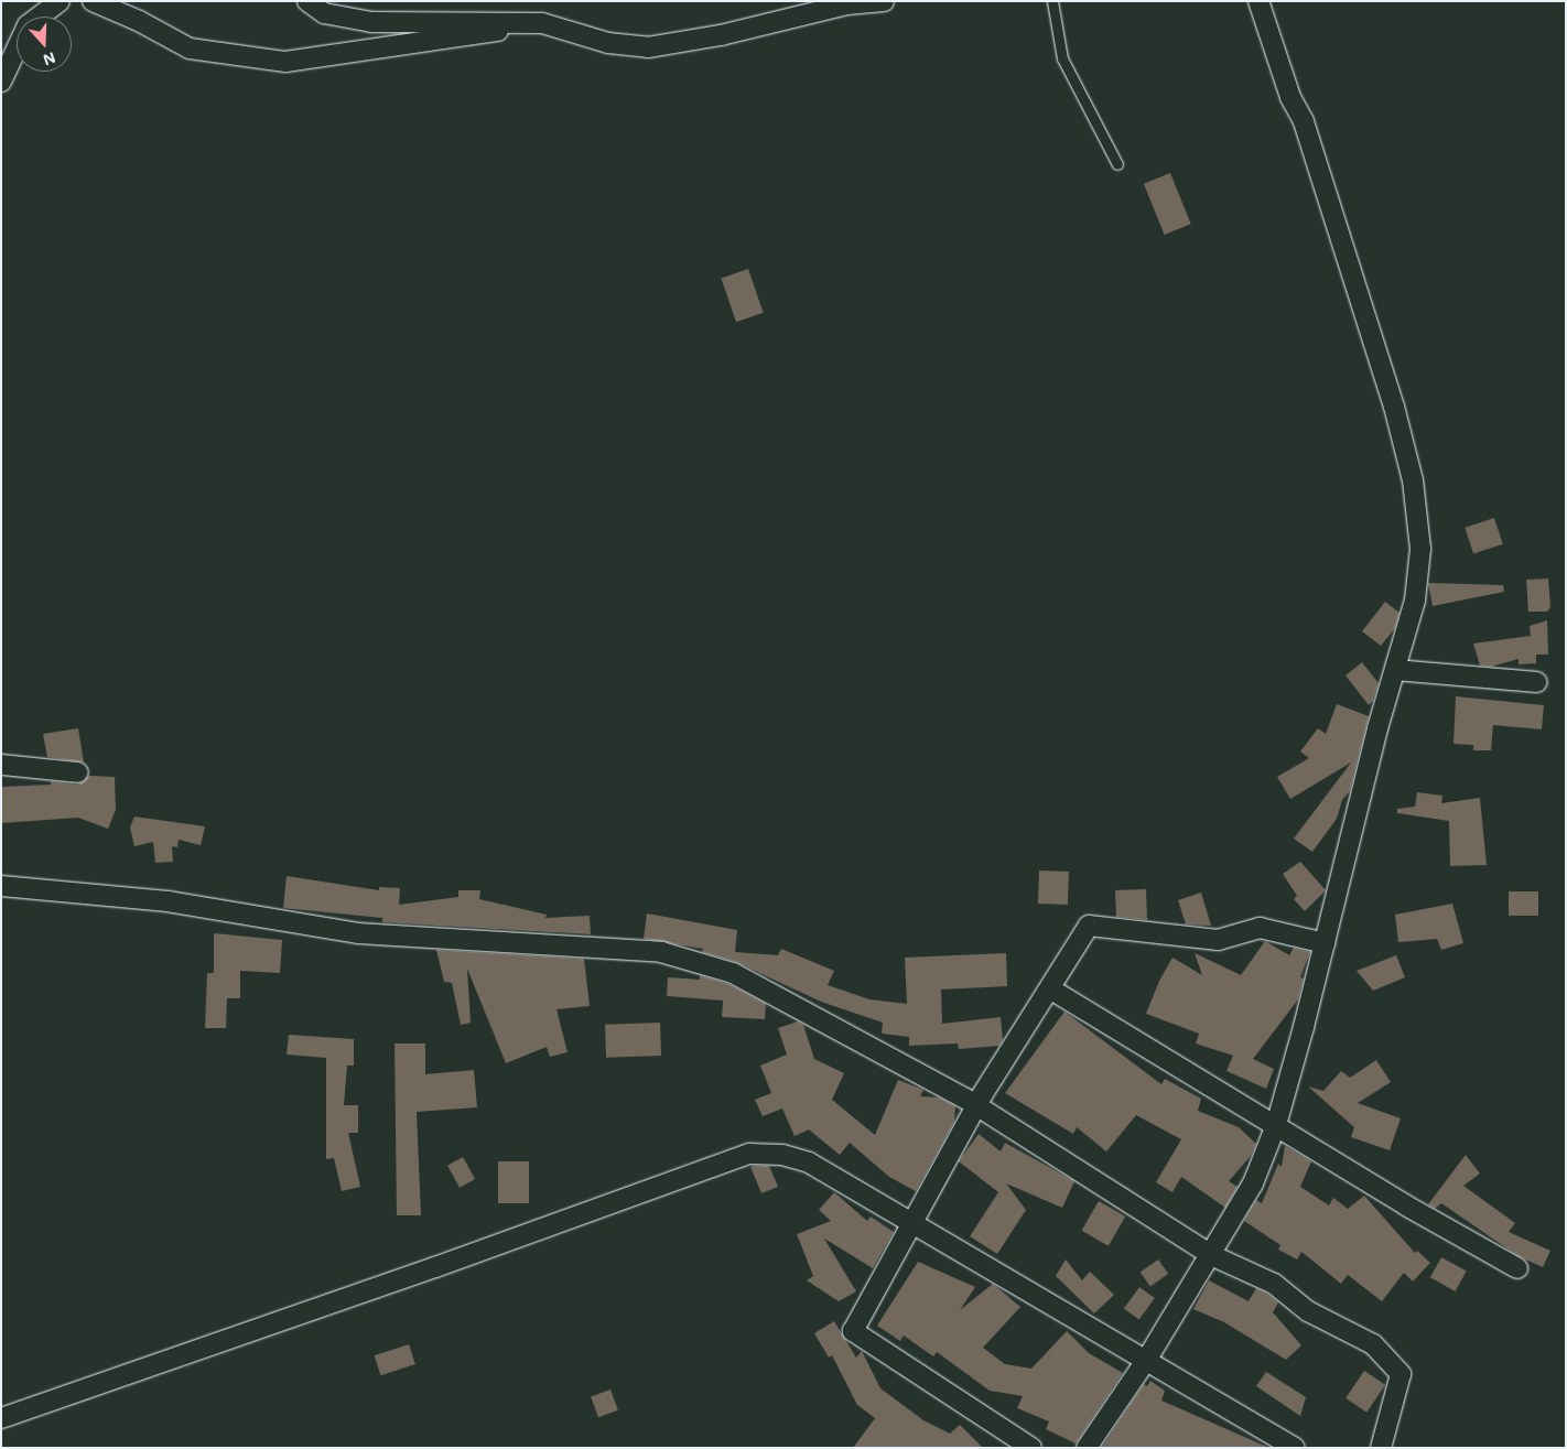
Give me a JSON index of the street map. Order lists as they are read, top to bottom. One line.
{"north":"bottom"}
